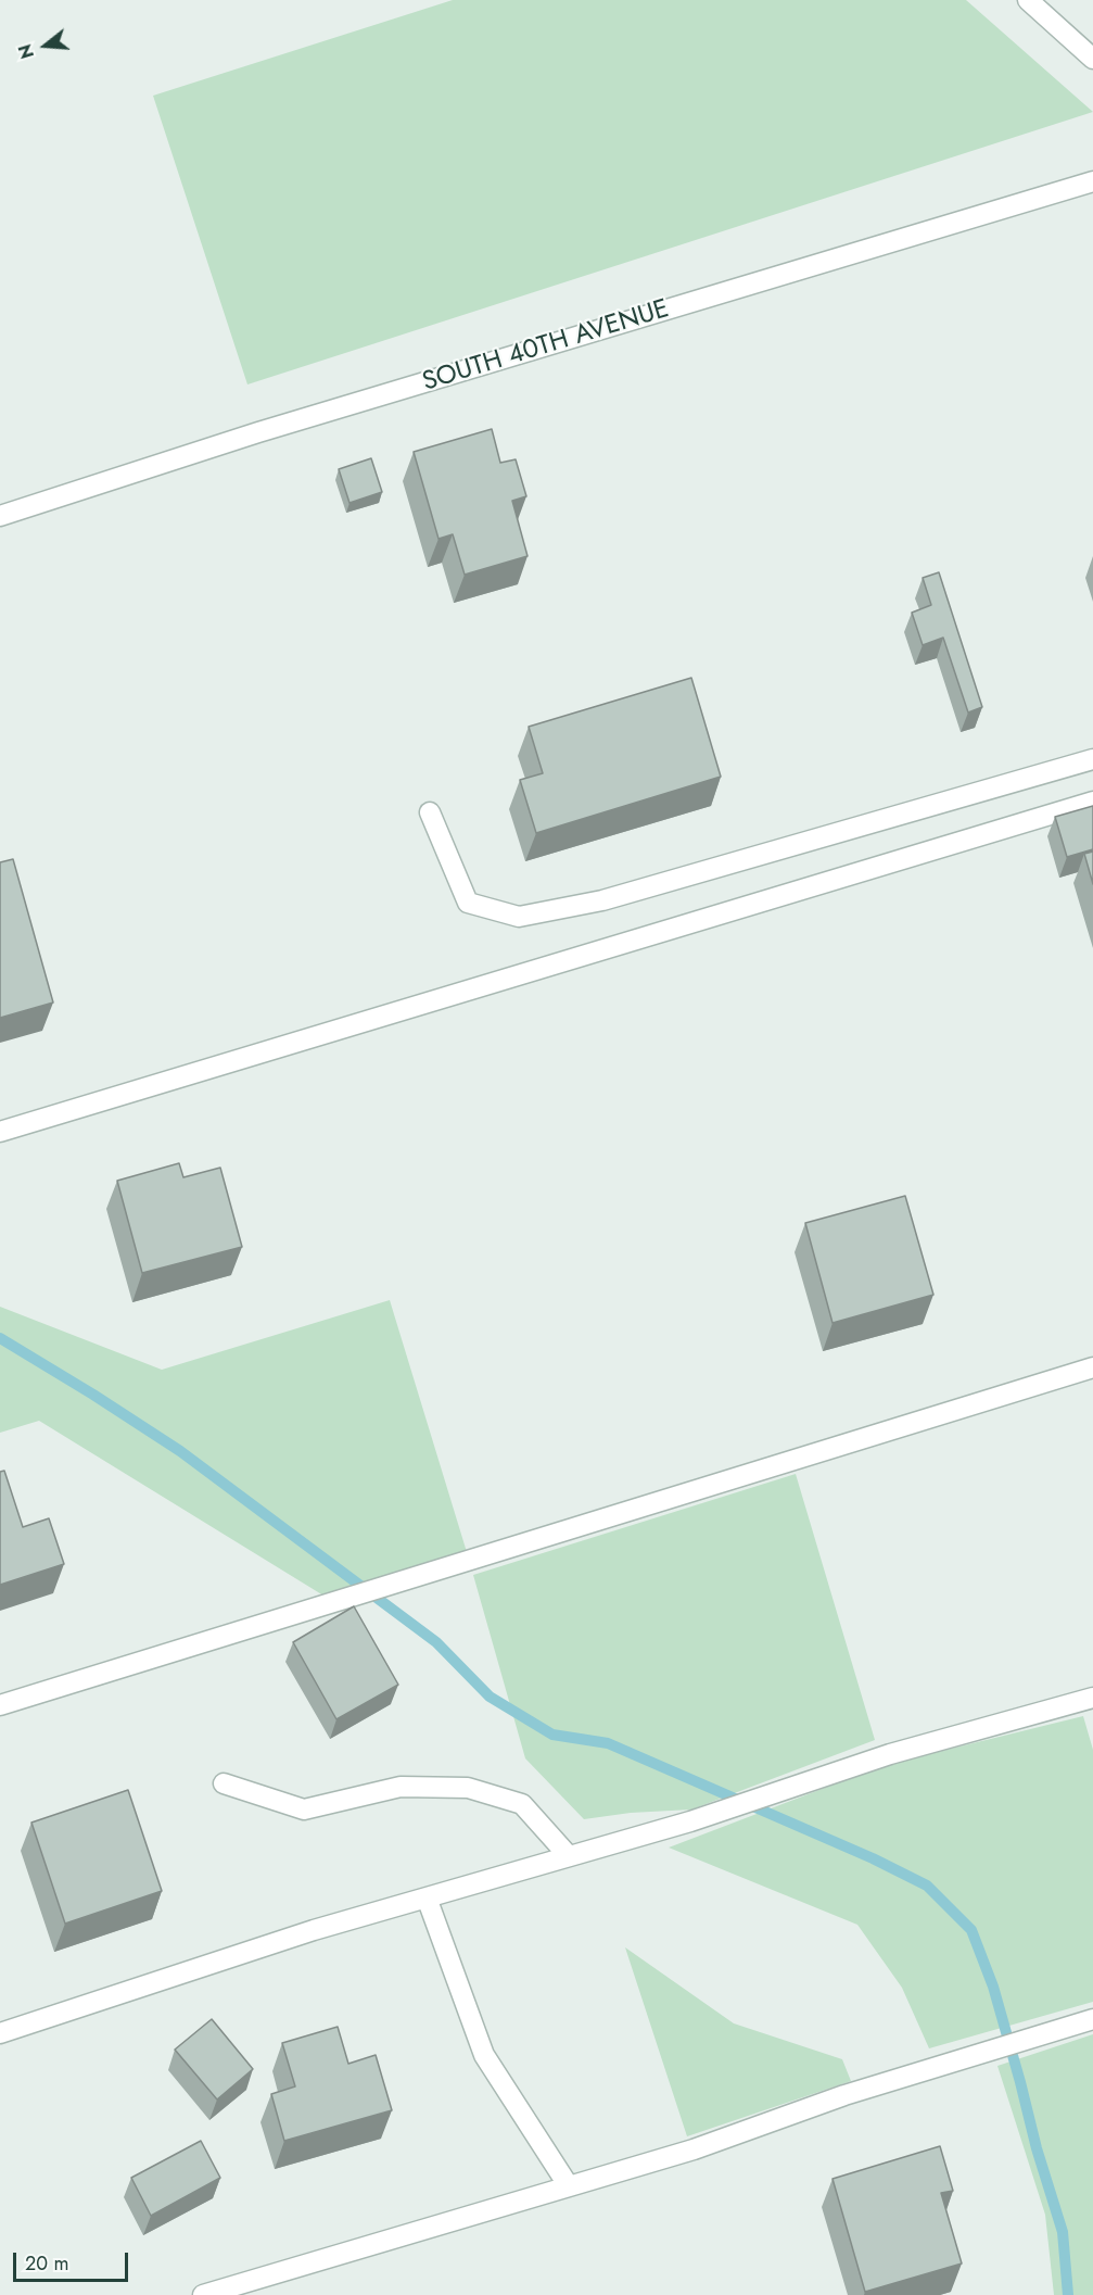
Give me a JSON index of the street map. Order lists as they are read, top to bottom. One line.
{"streets":{"street":["SOUTH 40TH AVENUE"]},"scale_bar":"20 m","north":"left"}
